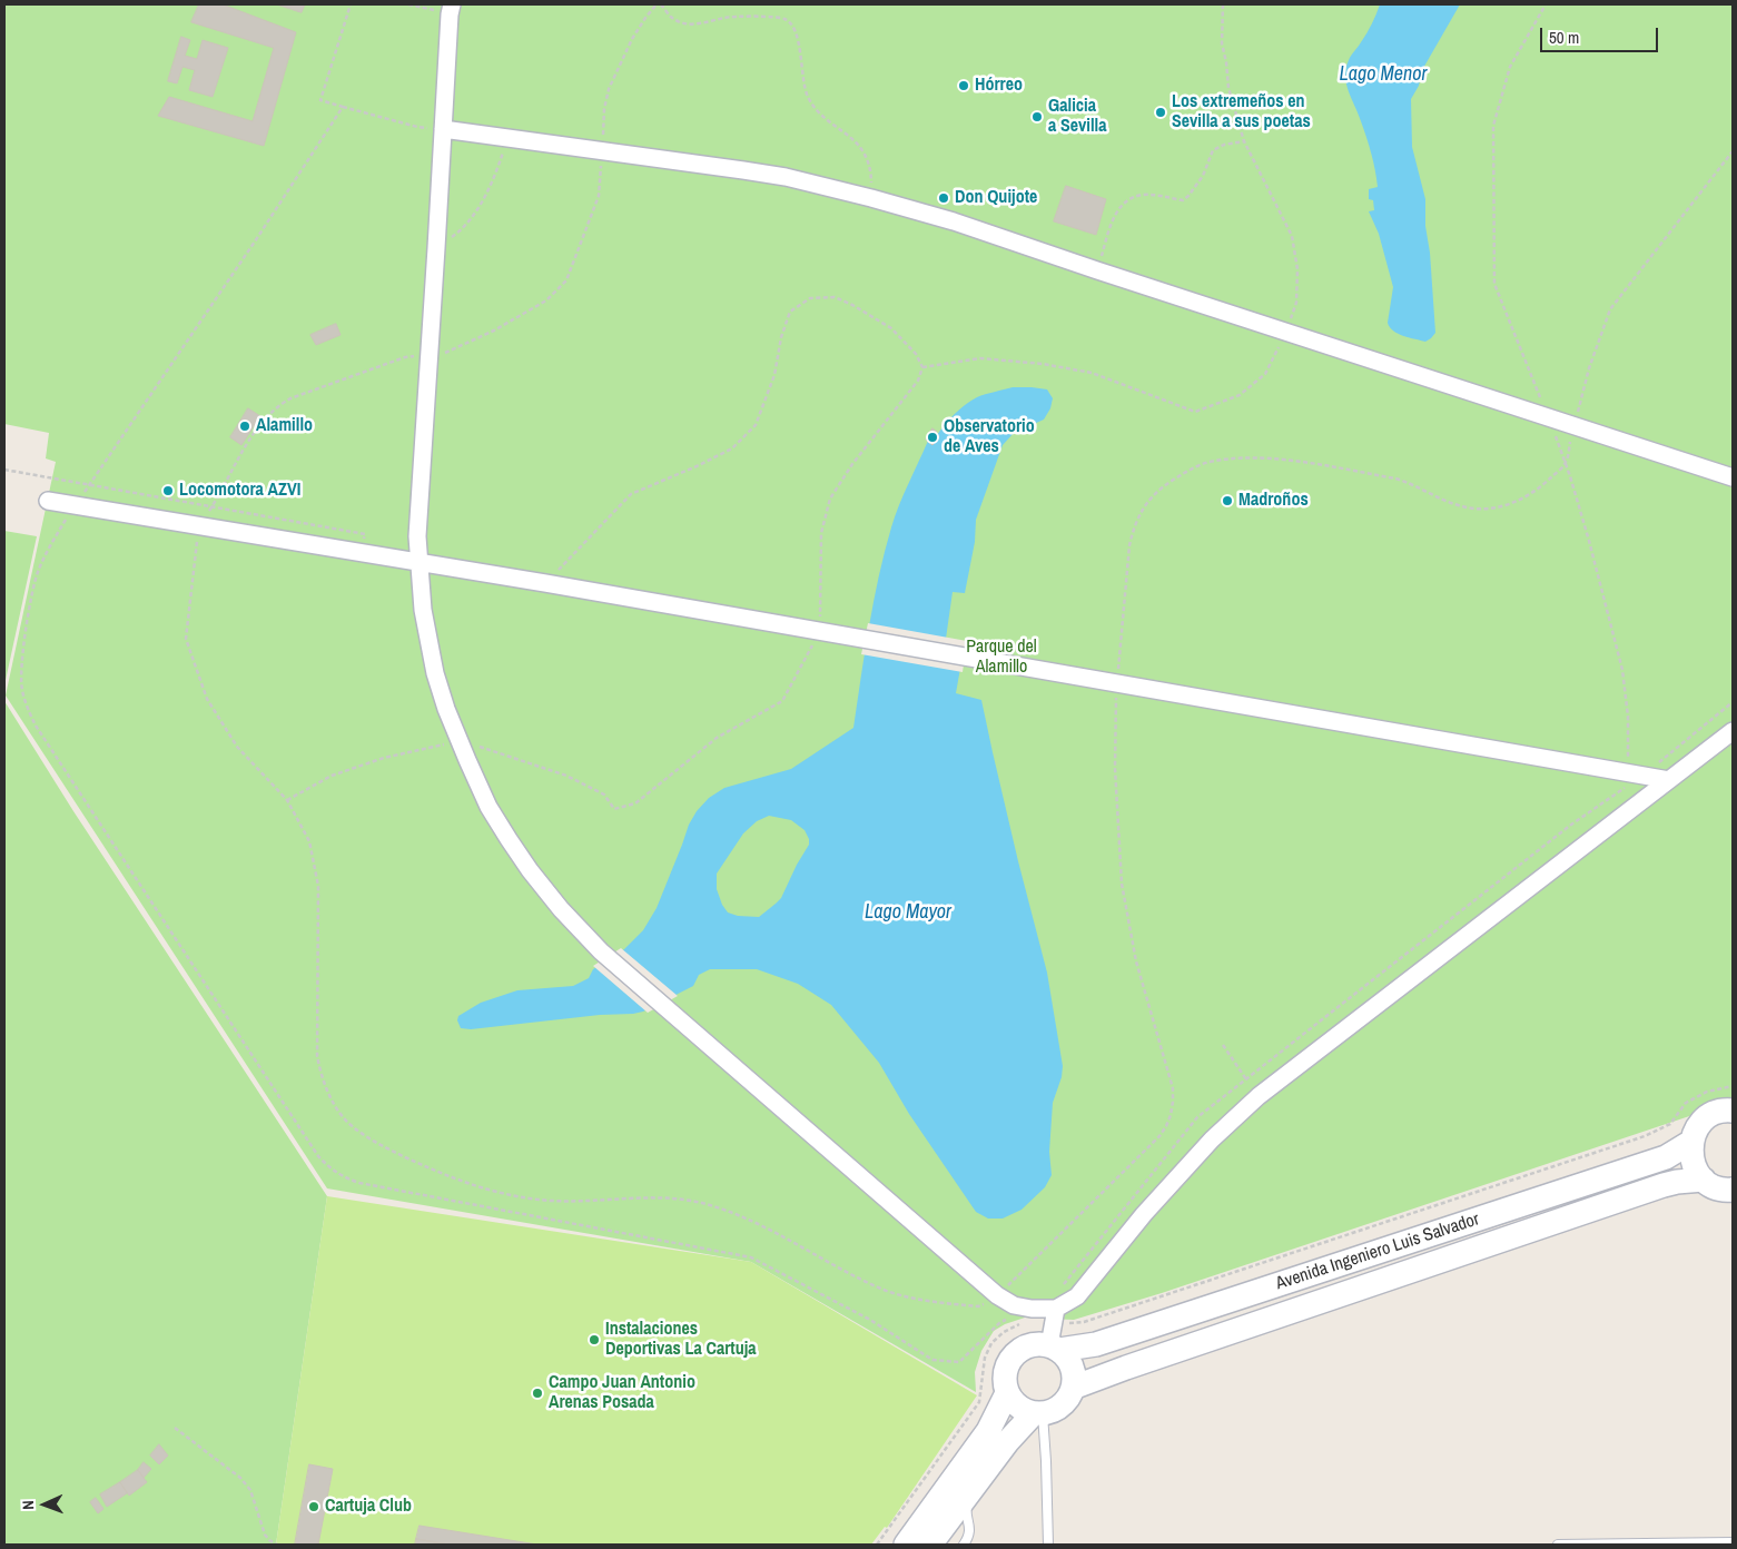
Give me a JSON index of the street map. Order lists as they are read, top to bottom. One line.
{"streets":{"street":["Avenida Ingeniero Luis Salvador"]},"water":["Lago Menor","Lago Mayor"],"parks":["Parque del Alamillo"],"places":["Hórreo","Los extremeños en Sevilla a sus poetas","Galicia a Sevilla","Don Quijote","Alamillo","Observatorio de Aves","Locomotora AZVI","Madroños","Instalaciones Deportivas La Cartuja","Campo Juan Antonio Arenas Posada","Cartuja Club"],"scale_bar":"50 m","north":"left"}
